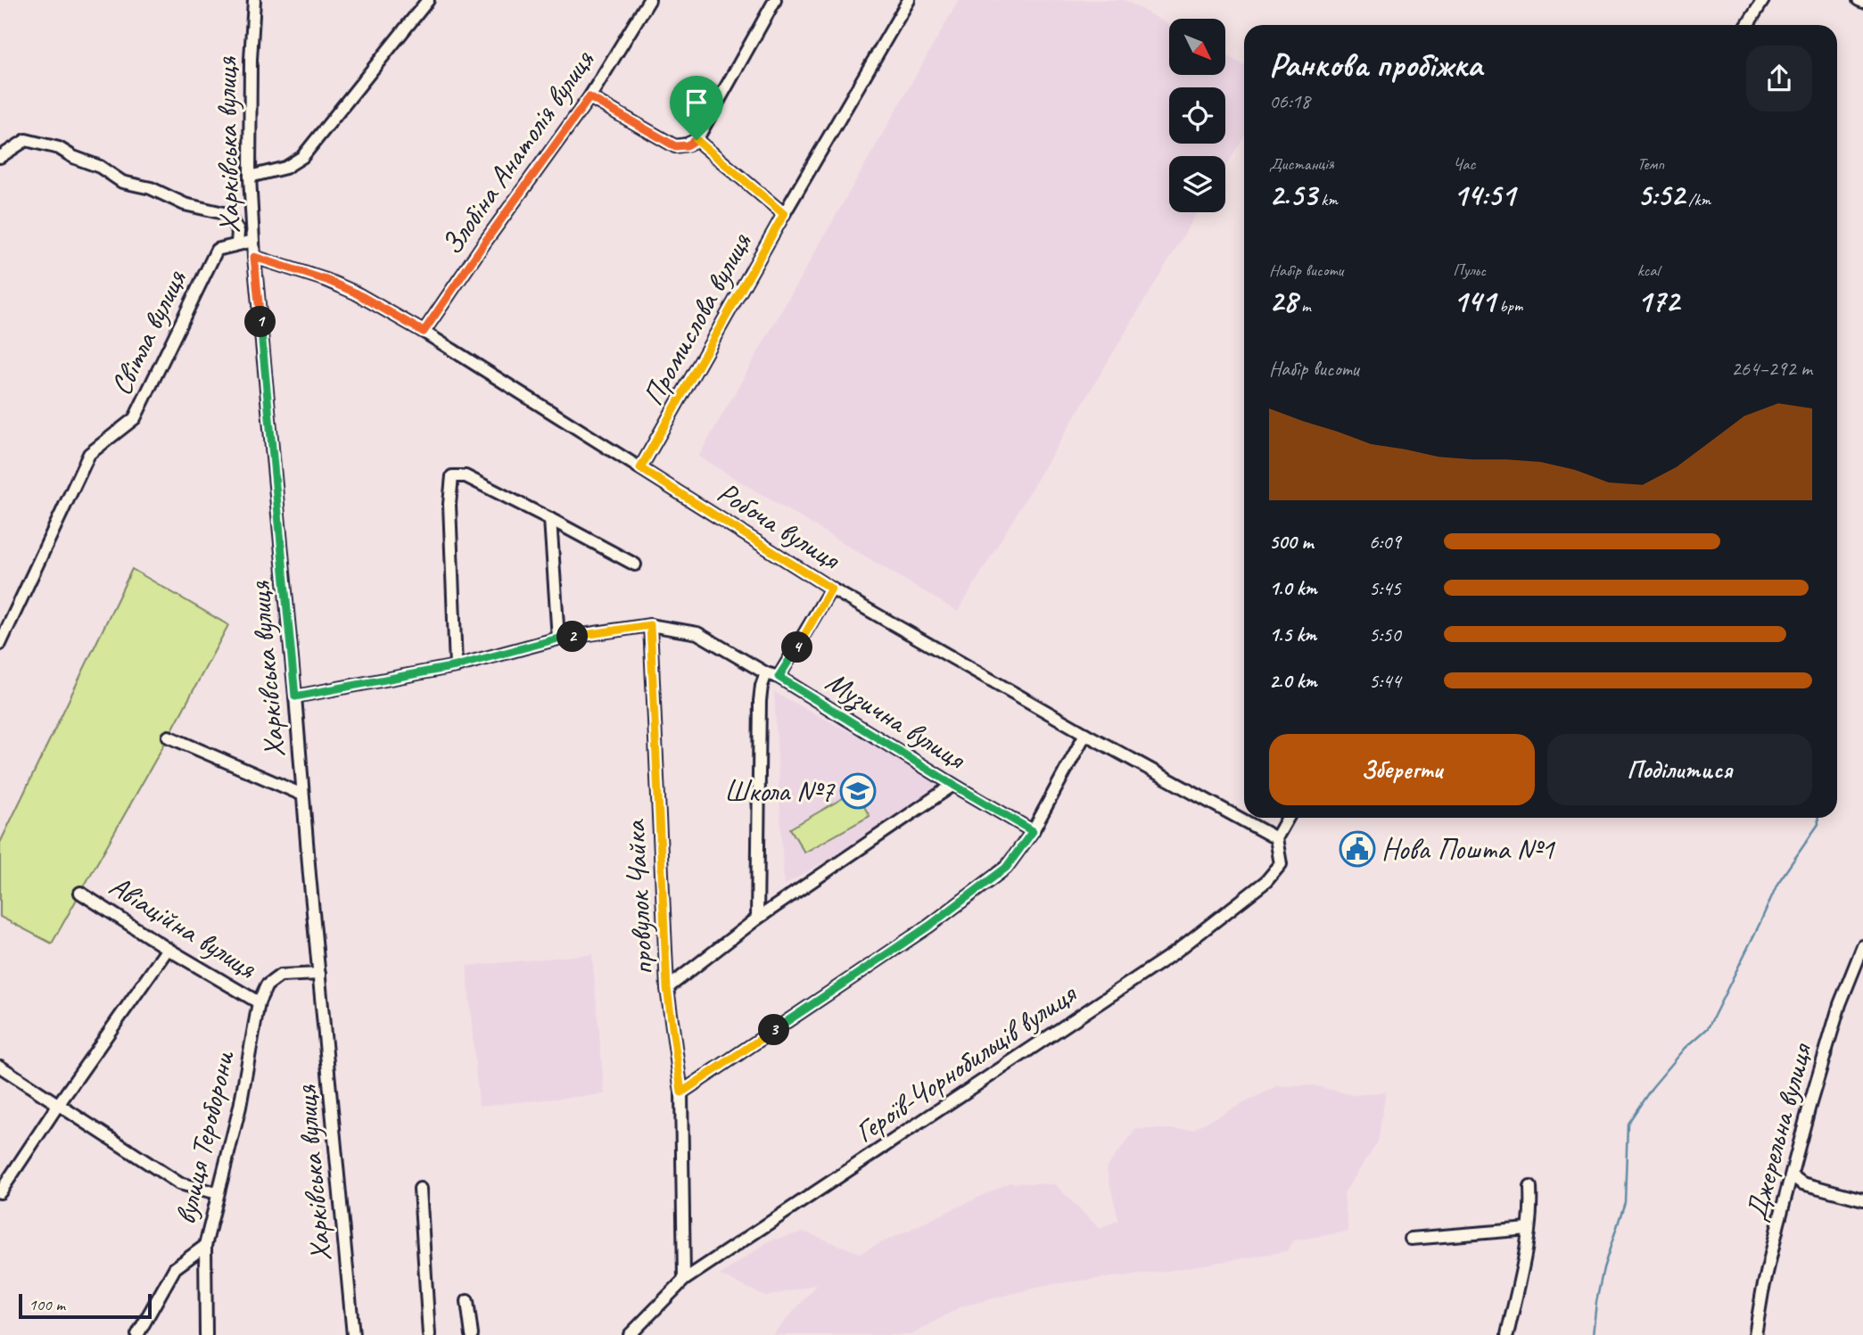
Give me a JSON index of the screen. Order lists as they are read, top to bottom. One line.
{"streets":{"street":["Харківська вулиця","Злобіна Анатолія вулиця","Промислова вулиця","Світла вулиця","Робоча вулиця","Музична вулиця","провулок Чайка","Авіаційна вулиця","Героїв-Чорнобильців вулиця","Джерельна вулиця","вулиця Тероборони"]},"crossings":[["Харківська вулиця","Світла вулиця"],["Харківська вулиця","Робоча вулиця"],["Харківська вулиця","Музична вулиця"],["Харківська вулиця","вулиця Тероборони"],["Злобіна Анатолія вулиця","Робоча вулиця"],["Промислова вулиця","Робоча вулиця"],["Робоча вулиця","Героїв-Чорнобильців вулиця"],["Музична вулиця","провулок Чайка"],["провулок Чайка","Героїв-Чорнобильців вулиця"],["Авіаційна вулиця","вулиця Тероборони"]],"places":{"school or university":["Школа №7"],"public building":["Нова Пошта №1"]},"scale_bar":"100 m","north":"bottom right","page":{"heading":["Ранкова пробіжка","06:18"],"stats":[["Дистанція","2.53 km"],["Час","14:51"],["Темп","5:52 /km"],["Набір висоти","28 m"],["Пульс","141 bpm"],["kcal","172"]],"pins":["1","2","4","3"],"chart":["Набір висоти","264–292 m"],"list":[{"name":"500 m","note":"6:09"},{"name":"1.0 km","note":"5:45"},{"name":"1.5 km","note":"5:50"},{"name":"2.0 km","note":"5:44"}],"buttons":["Зберегти","Поділитися"],"scale":"100 m"}}
